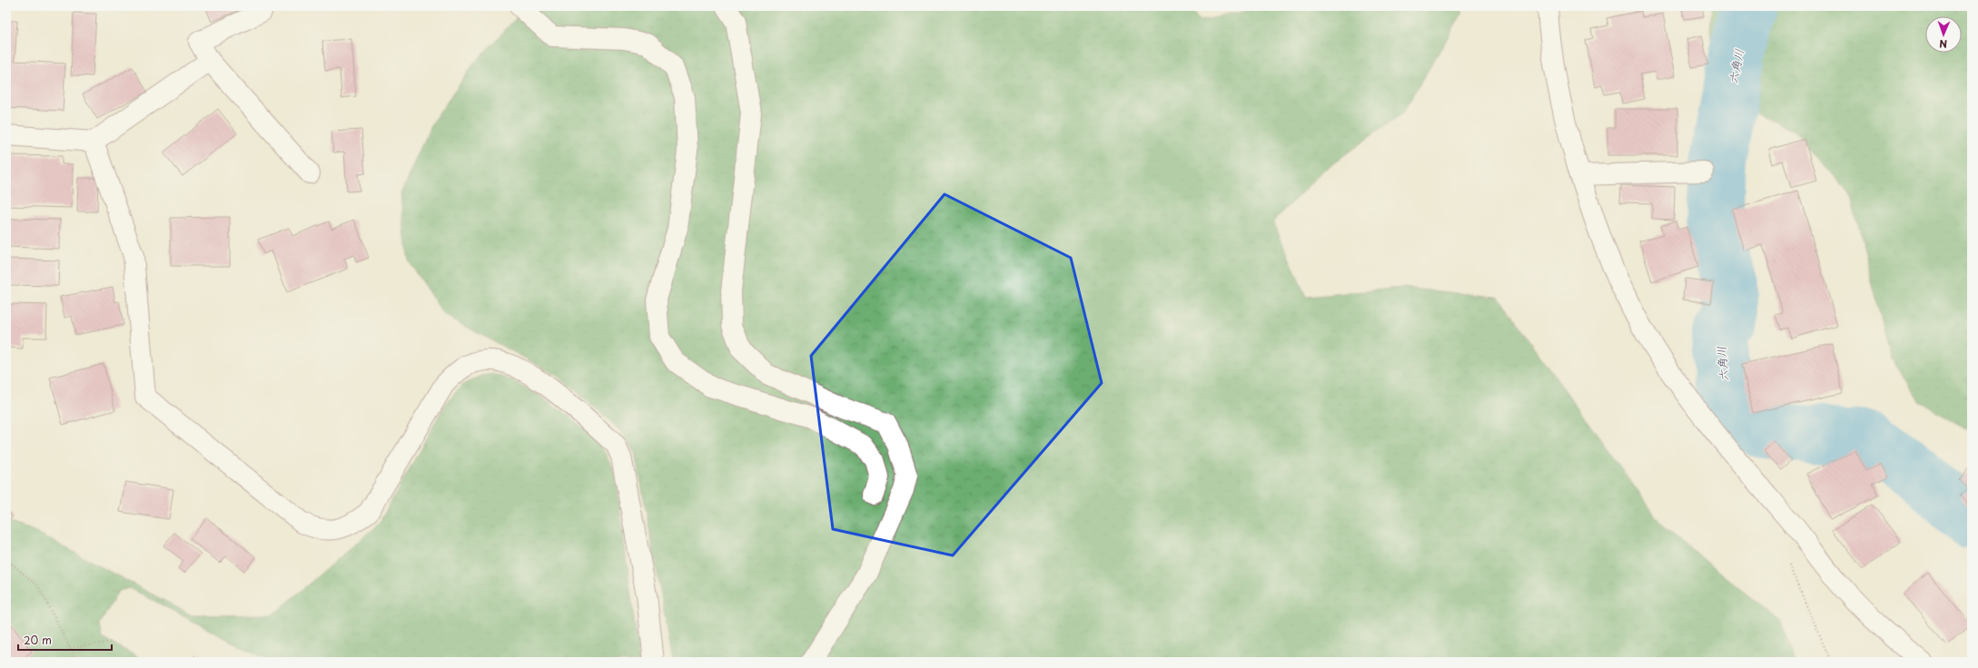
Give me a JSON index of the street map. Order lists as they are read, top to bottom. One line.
{"water":["六角川"],"scale_bar":"20 m","north":"bottom"}
